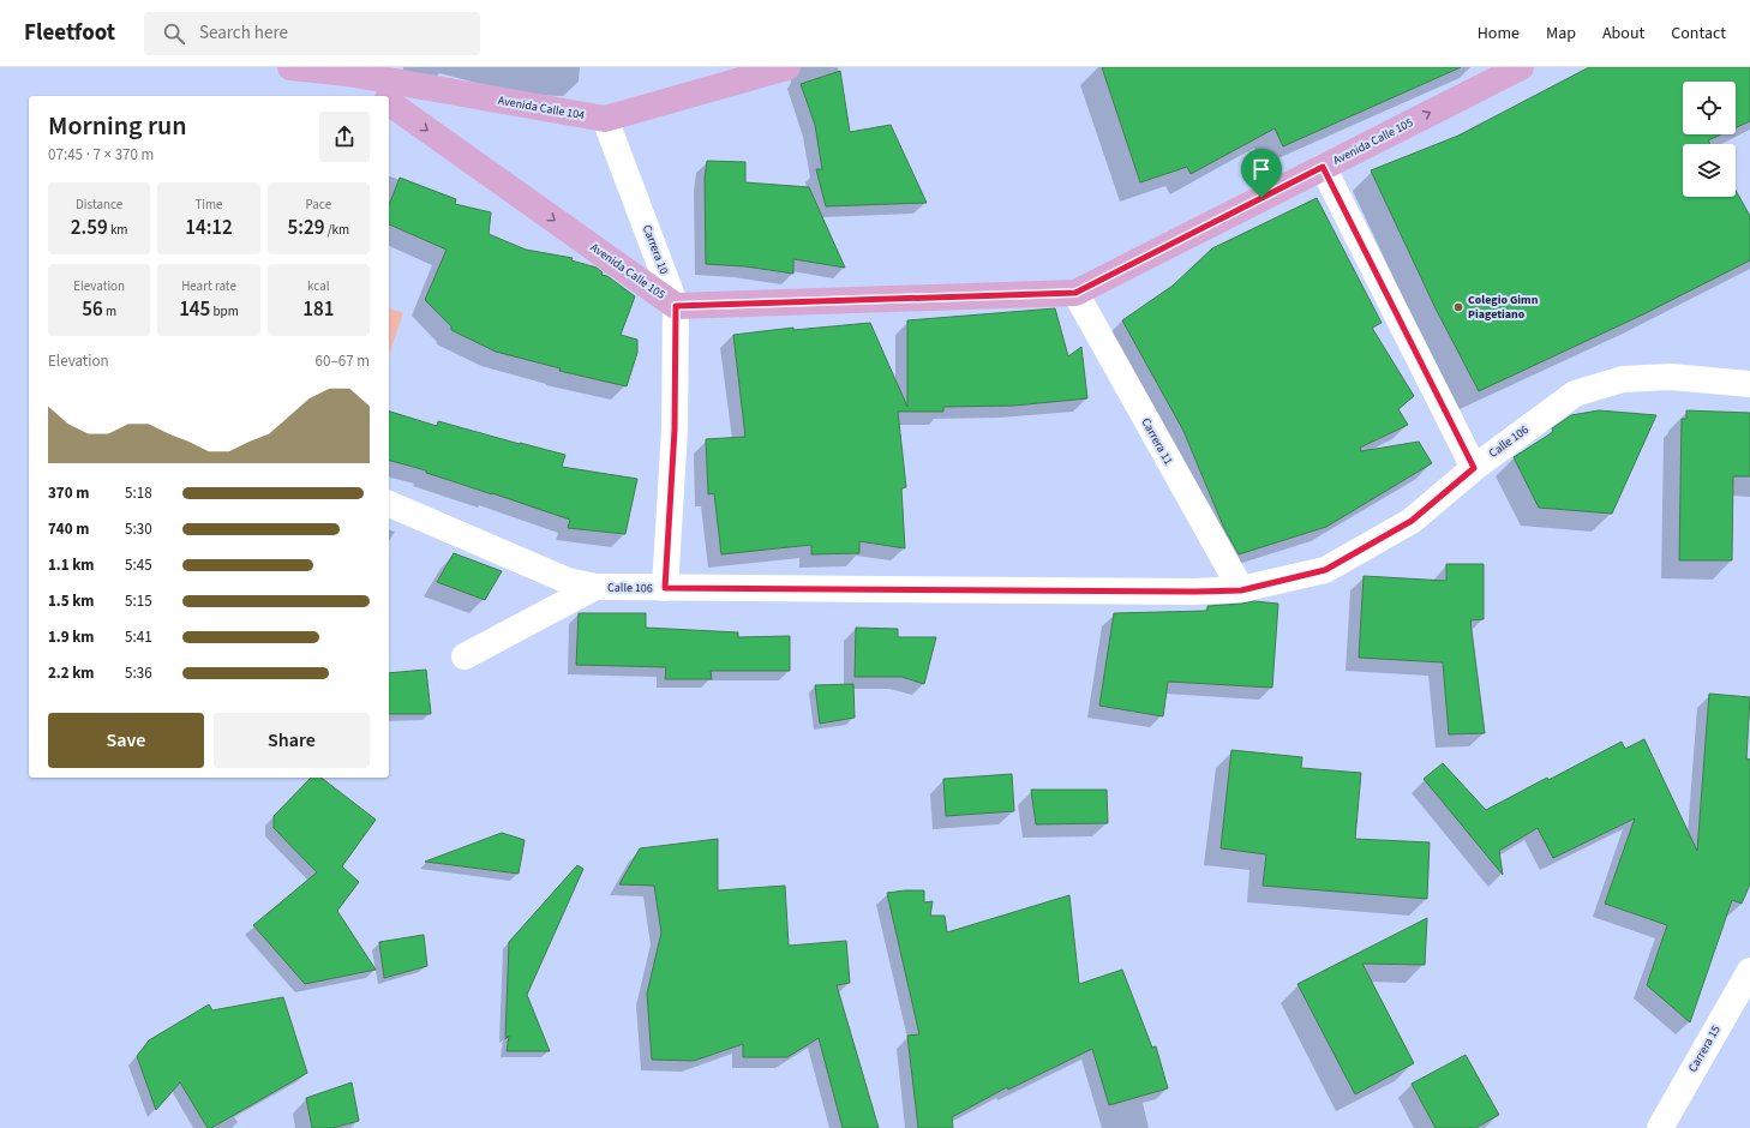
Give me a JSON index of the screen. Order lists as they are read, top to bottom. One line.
{"streets":{"main road":["Avenida Calle 104","Avenida Calle 105"],"street":["Carrera 10","Carrera 11","Calle 106","Carrera 15"]},"crossings":[["Avenida Calle 104","Carrera 10"],["Avenida Calle 105","Carrera 10"],["Avenida Calle 105","Carrera 11"],["Carrera 10","Calle 106"],["Carrera 11","Calle 106"]],"one_way":["Avenida Calle 105"],"places":["Colegio Gimn Piagetiano"],"page":{"header":"Fleetfoot","search":"Search here","nav":["Home","Map","About","Contact"],"heading":["Morning run","07:45 · 7 × 370 m"],"stats":[["Distance","2.59 km"],["Time","14:12"],["Pace","5:29 /km"],["Elevation","56 m"],["Heart rate","145 bpm"],["kcal","181"]],"chart":["Elevation","60–67 m"],"list":[{"name":"370 m","note":"5:18"},{"name":"740 m","note":"5:30"},{"name":"1.1 km","note":"5:45"},{"name":"1.5 km","note":"5:15"},{"name":"1.9 km","note":"5:41"},{"name":"2.2 km","note":"5:36"}],"buttons":["Save","Share"]}}
